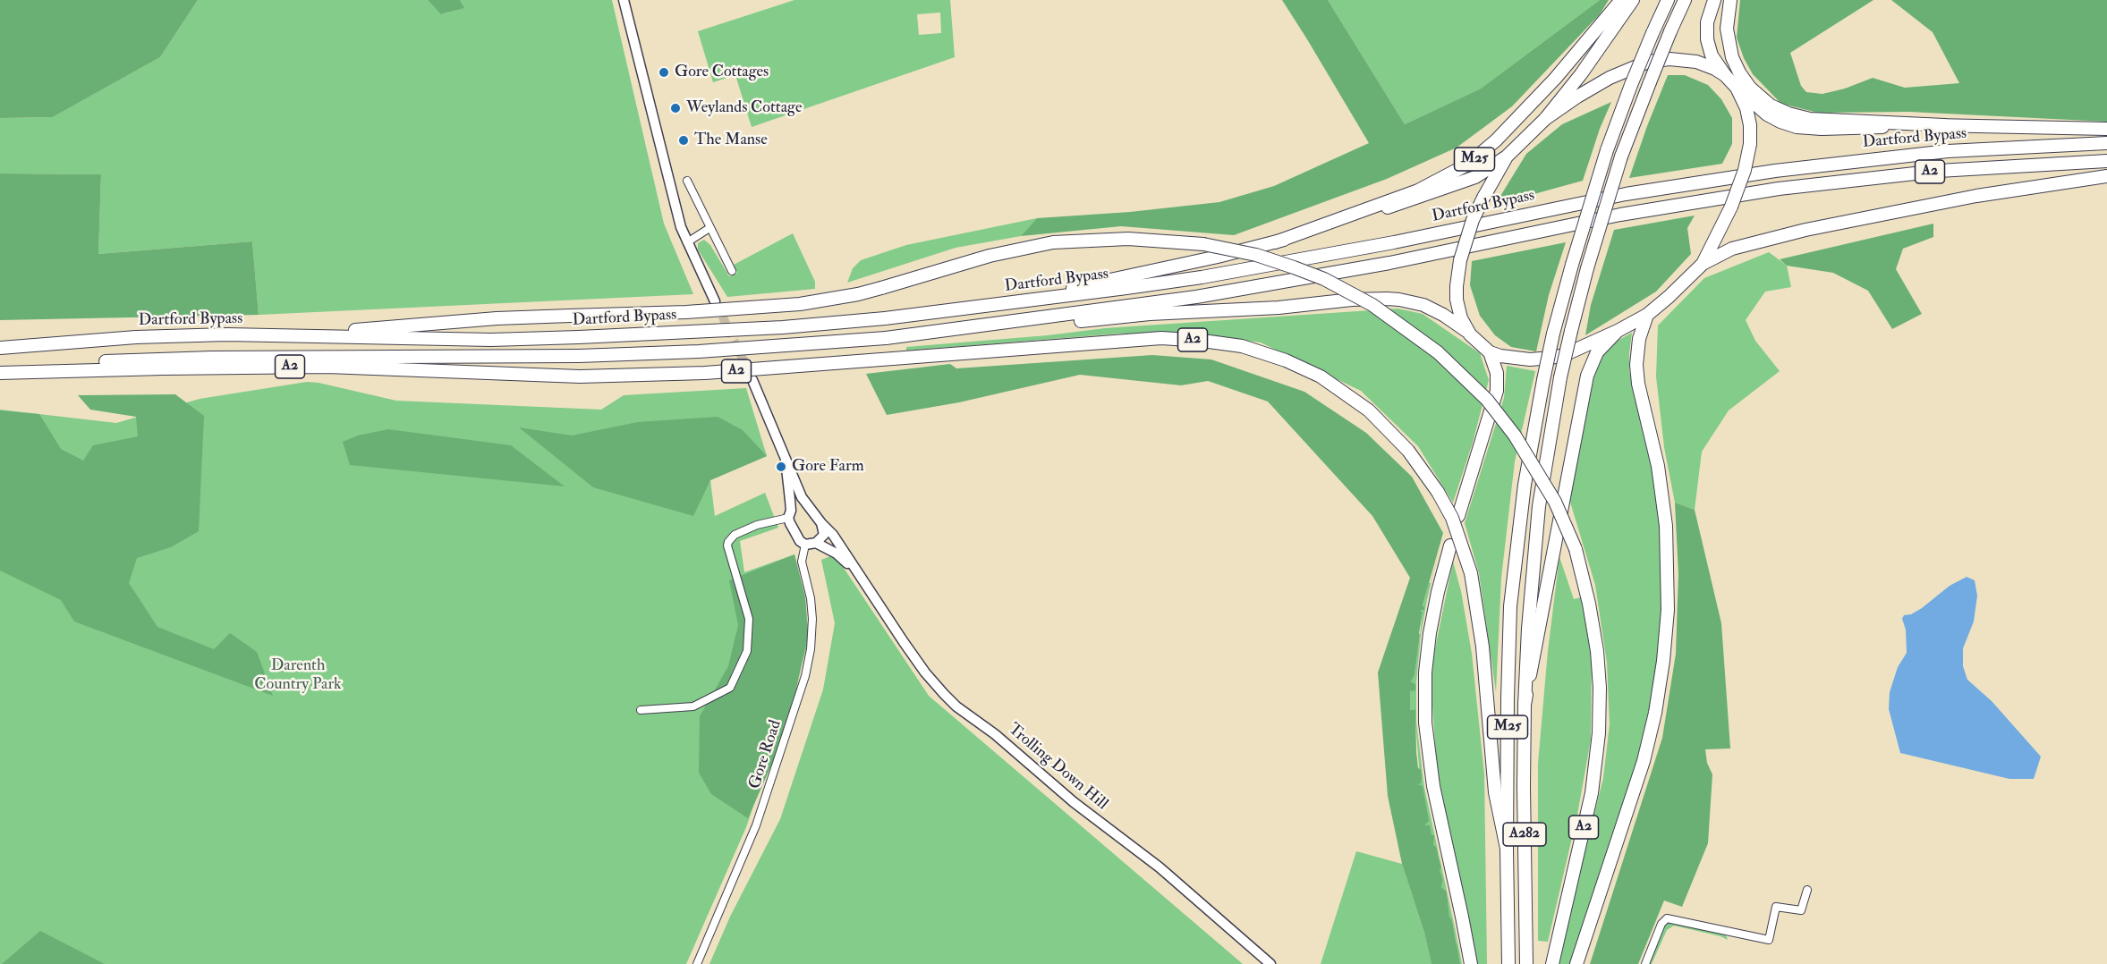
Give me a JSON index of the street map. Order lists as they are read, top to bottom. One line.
{"streets":{"highway":["Dartford Bypass","M25","A2","A282"],"main road":["Trolling Down Hill"],"street":["Gore Road"]},"crossings":[["Dartford Bypass","A2"],["M25","A2"],["M25","A282"],["A2","A282"],["Gore Road","Trolling Down Hill"]],"parks":["Darenth Country Park"],"places":["Gore Cottages","Weylands Cottage","The Manse","Gore Farm"]}
